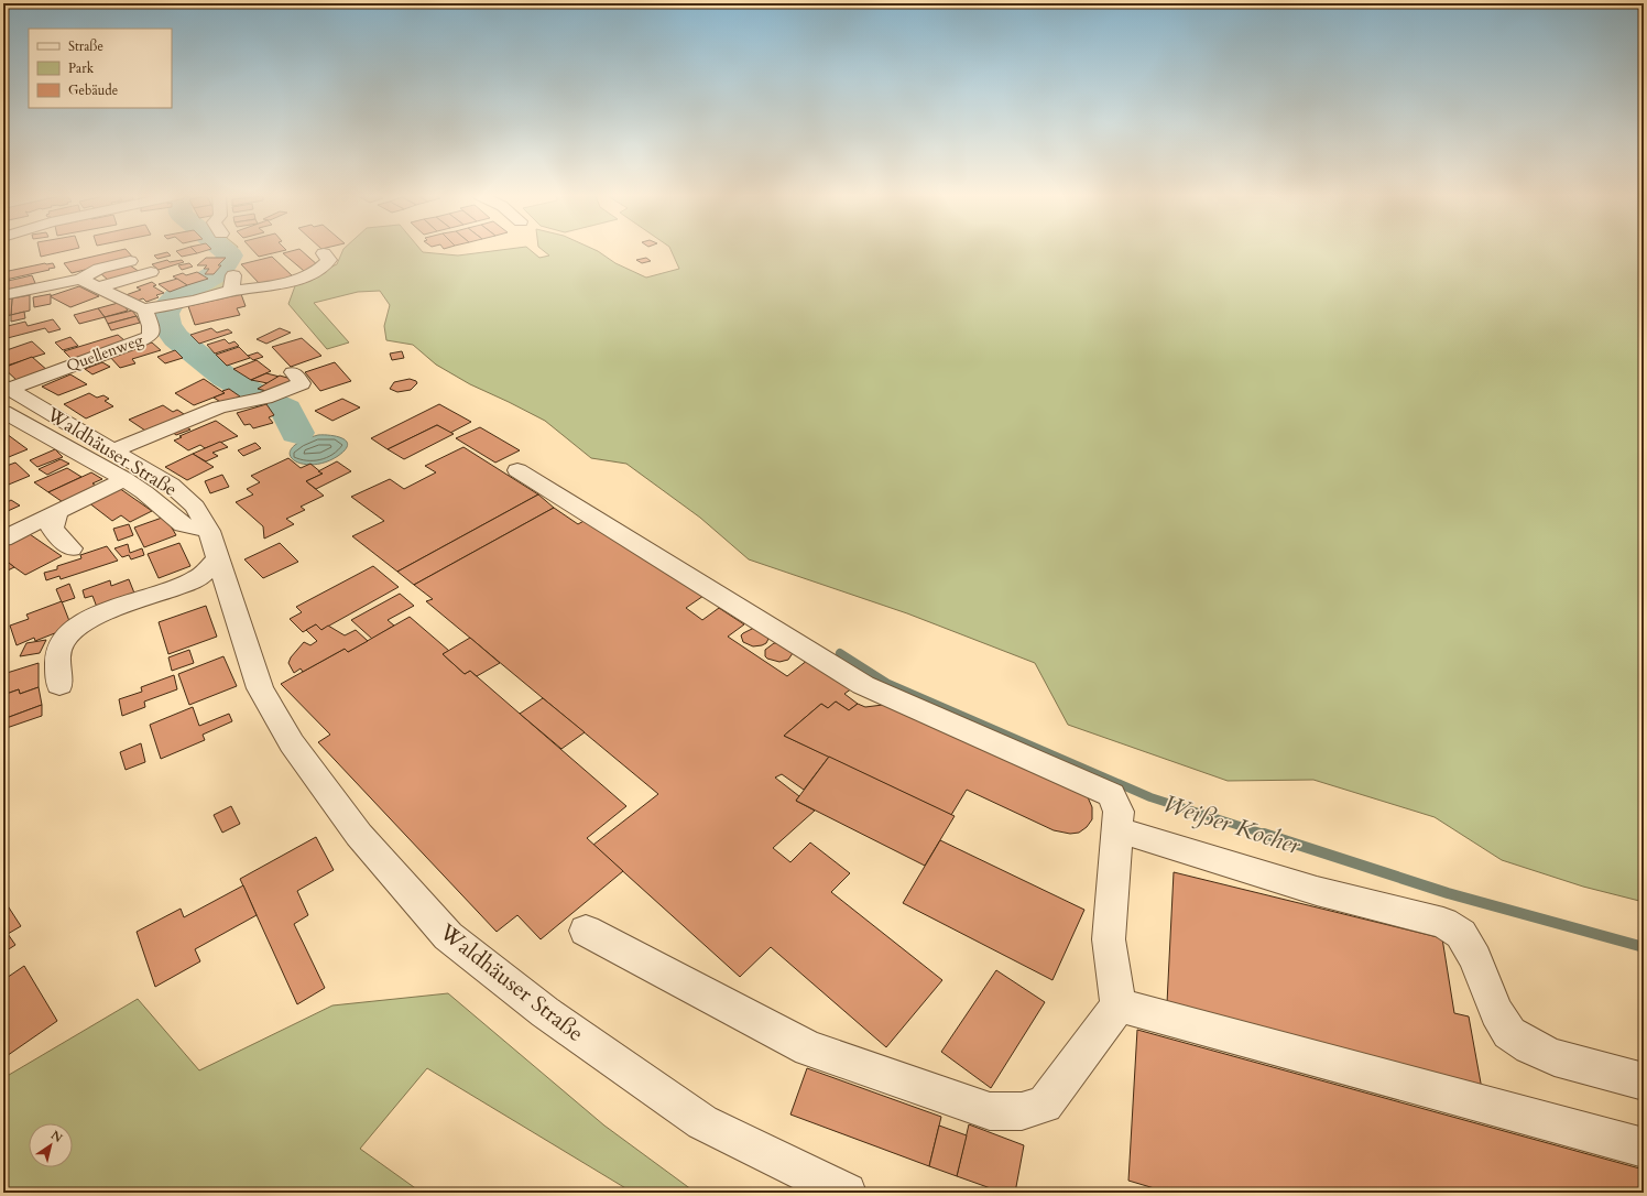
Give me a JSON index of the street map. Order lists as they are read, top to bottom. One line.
{"streets":{"street":["Quellenweg","Waldhäuser Straße"]},"crossings":[["Quellenweg","Waldhäuser Straße"]],"water":["Weißer Kocher"],"legend":["Straße","Park","Gebäude"],"north":"top right"}
